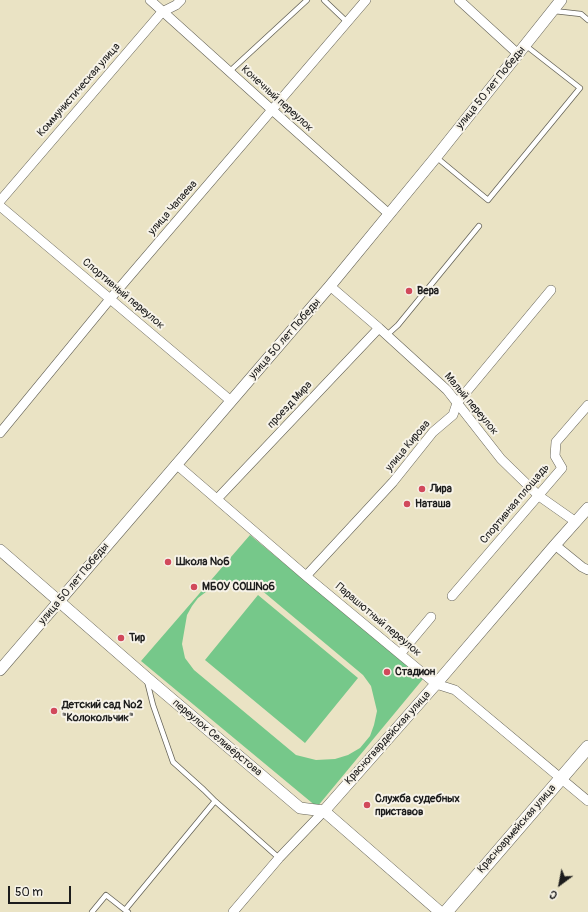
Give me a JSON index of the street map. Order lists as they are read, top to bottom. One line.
{"streets":{"main road":["Красноармейская улица"],"street":["улица 50 лет Победы","Коммунистическая улица","Конечный переулок","улица Чапаева","Спортивный переулок","Малый переулок","проезд Мира","улица Кирова","Спортивная площадь","Парашютный переулок","переулок Селивёрстова","Красногвардейская улица"]},"crossings":[["улица 50 лет Победы","Конечный переулок"],["улица 50 лет Победы","Спортивный переулок"],["улица 50 лет Победы","Малый переулок"],["улица 50 лет Победы","Парашютный переулок"],["улица 50 лет Победы","переулок Селивёрстова"],["Коммунистическая улица","Конечный переулок"],["Конечный переулок","улица Чапаева"],["улица Чапаева","Спортивный переулок"],["Малый переулок","проезд Мира"],["Малый переулок","улица Кирова"],["Малый переулок","Спортивная площадь"],["Малый переулок","Красногвардейская улица"],["проезд Мира","Парашютный переулок"],["улица Кирова","Парашютный переулок"],["Парашютный переулок","Красногвардейская улица"],["Парашютный переулок","Красноармейская улица"],["переулок Селивёрстова","Красногвардейская улица"]],"places":["Вера","Лира","Наташа","Школа №6","МБОУ СОШ№6","Тир","Стадион","Детский сад №2 \"Колокольчик\"","Служба судебных приставов"],"scale_bar":"50 m","north":"bottom left"}
